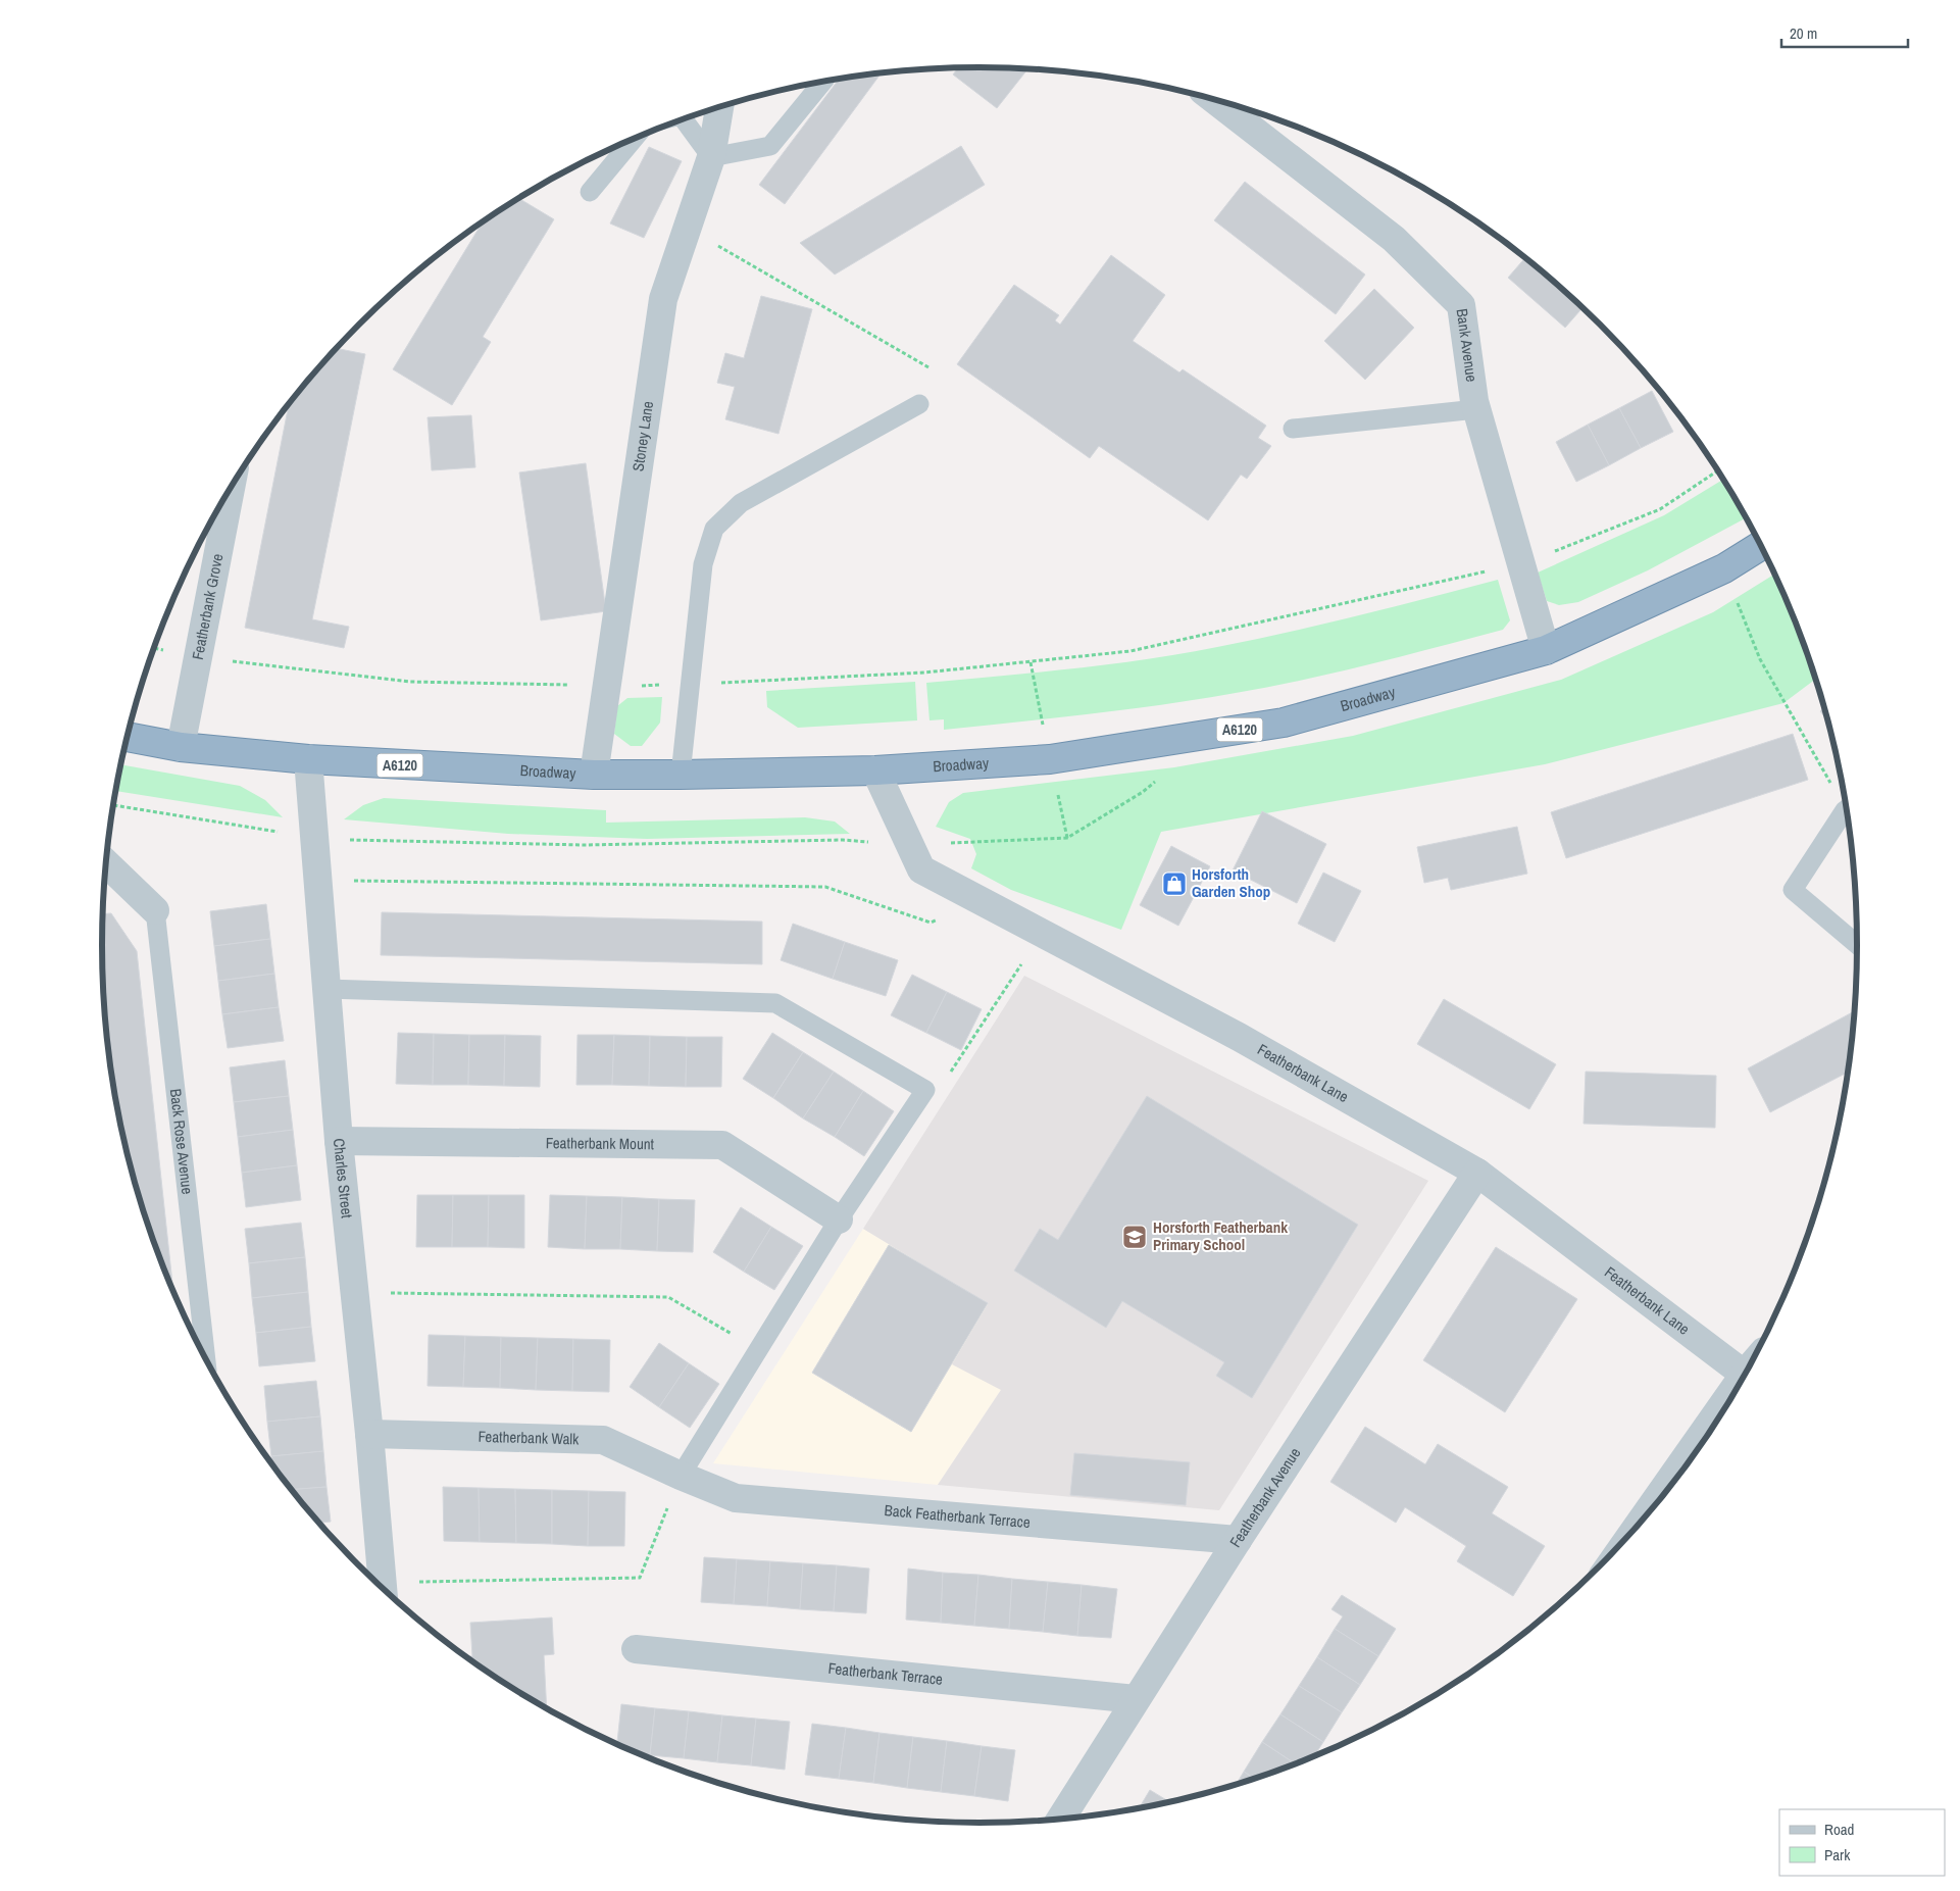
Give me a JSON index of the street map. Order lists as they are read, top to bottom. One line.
{"streets":{"highway":["Broadway","A6120"],"street":["Bank Avenue","Stoney Lane","Featherbank Grove","Featherbank Lane","Featherbank Mount","Charles Street","Featherbank Walk","Featherbank Avenue","Back Featherbank Terrace","Featherbank Terrace"],"lane":["Back Rose Avenue"]},"crossings":[["Bank Avenue","Broadway"],["Stoney Lane","Broadway"],["Featherbank Grove","Broadway"],["Broadway","Featherbank Lane"],["Broadway","Charles Street"],["Featherbank Lane","Featherbank Avenue"],["Featherbank Mount","Charles Street"],["Charles Street","Featherbank Walk"],["Featherbank Walk","Back Featherbank Terrace"],["Featherbank Avenue","Back Featherbank Terrace"],["Featherbank Avenue","Featherbank Terrace"]],"places":{"shop":["Horsforth Garden Shop"],"school or university":["Horsforth Featherbank Primary School"]},"legend":["Road","Park"],"scale_bar":"20 m"}
